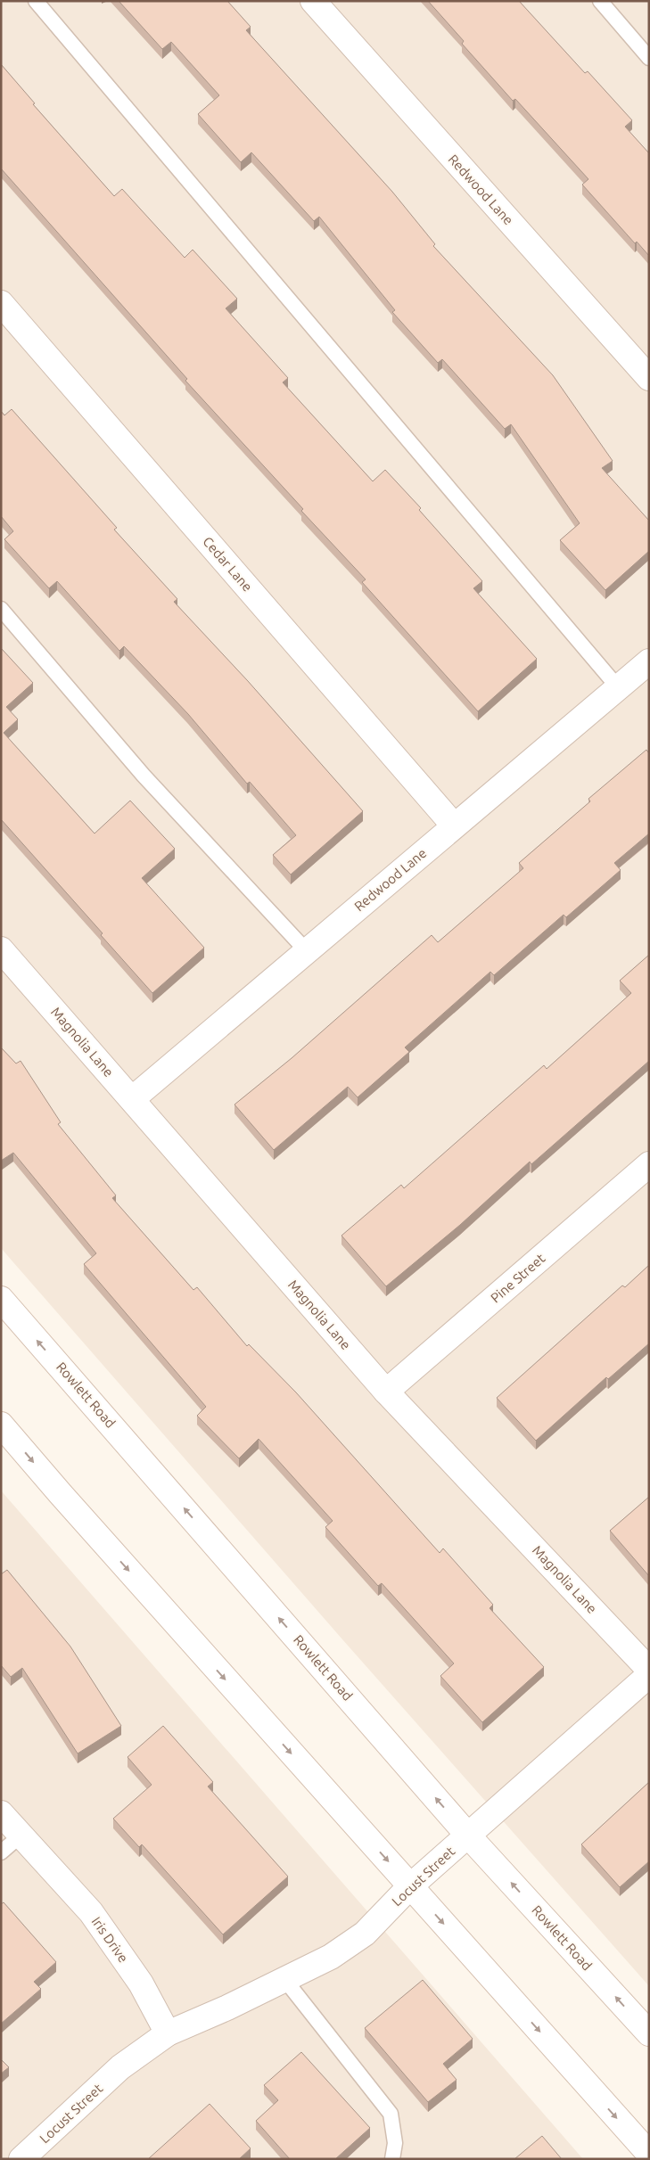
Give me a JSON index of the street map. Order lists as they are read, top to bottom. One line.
{"streets":{"street":["Redwood Lane","Cedar Lane","Magnolia Lane","Pine Street","Rowlett Road","Locust Street","Iris Drive"]},"crossings":[["Redwood Lane","Cedar Lane"],["Redwood Lane","Magnolia Lane"],["Magnolia Lane","Pine Street"],["Rowlett Road","Locust Street"],["Locust Street","Iris Drive"]]}
